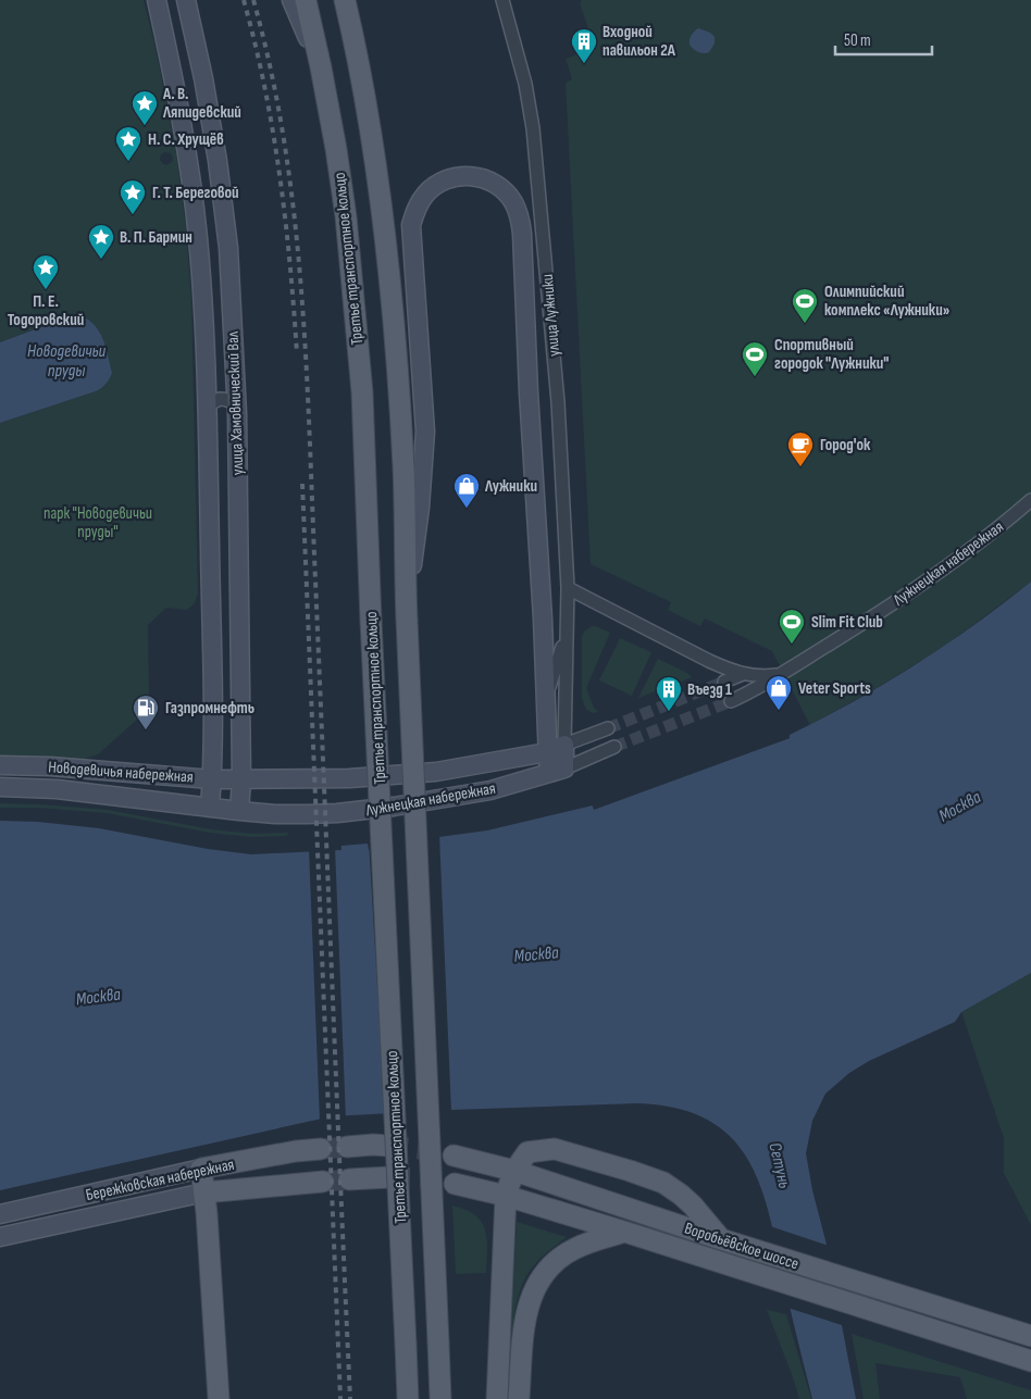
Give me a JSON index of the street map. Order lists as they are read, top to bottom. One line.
{"streets":{"main road":["Третье транспортное кольцо","улица Лужники","улица Хамовнический Вал","Лужнецкая набережная","Новодевичья набережная","Бережковская набережная","Воробьёвское шоссе"]},"crossings":[["улица Лужники","Лужнецкая набережная"],["улица Хамовнический Вал","Лужнецкая набережная"],["улица Хамовнический Вал","Новодевичья набережная"],["Лужнецкая набережная","Новодевичья набережная"]],"water":["Новодевичьи пруды","Москва","Сетунь"],"parks":["парк \"Новодевичьи пруды\""],"places":{"building":["Входной павильон 2A","Въезд 1"],"place":["А. В. Ляпидевский","Н. С. Хрущёв","Г. Т. Береговой","В. П. Бармин","П. Е. Тодоровский"],"sports":["Олимпийский комплекс «Лужники»","Спортивный городок \"Лужники\"","Slim Fit Club"],"cafe":["Город'ок"],"shop":["Лужники","Veter Sports"],"fuel station":["Газпромнефть"]},"scale_bar":"50 m"}
